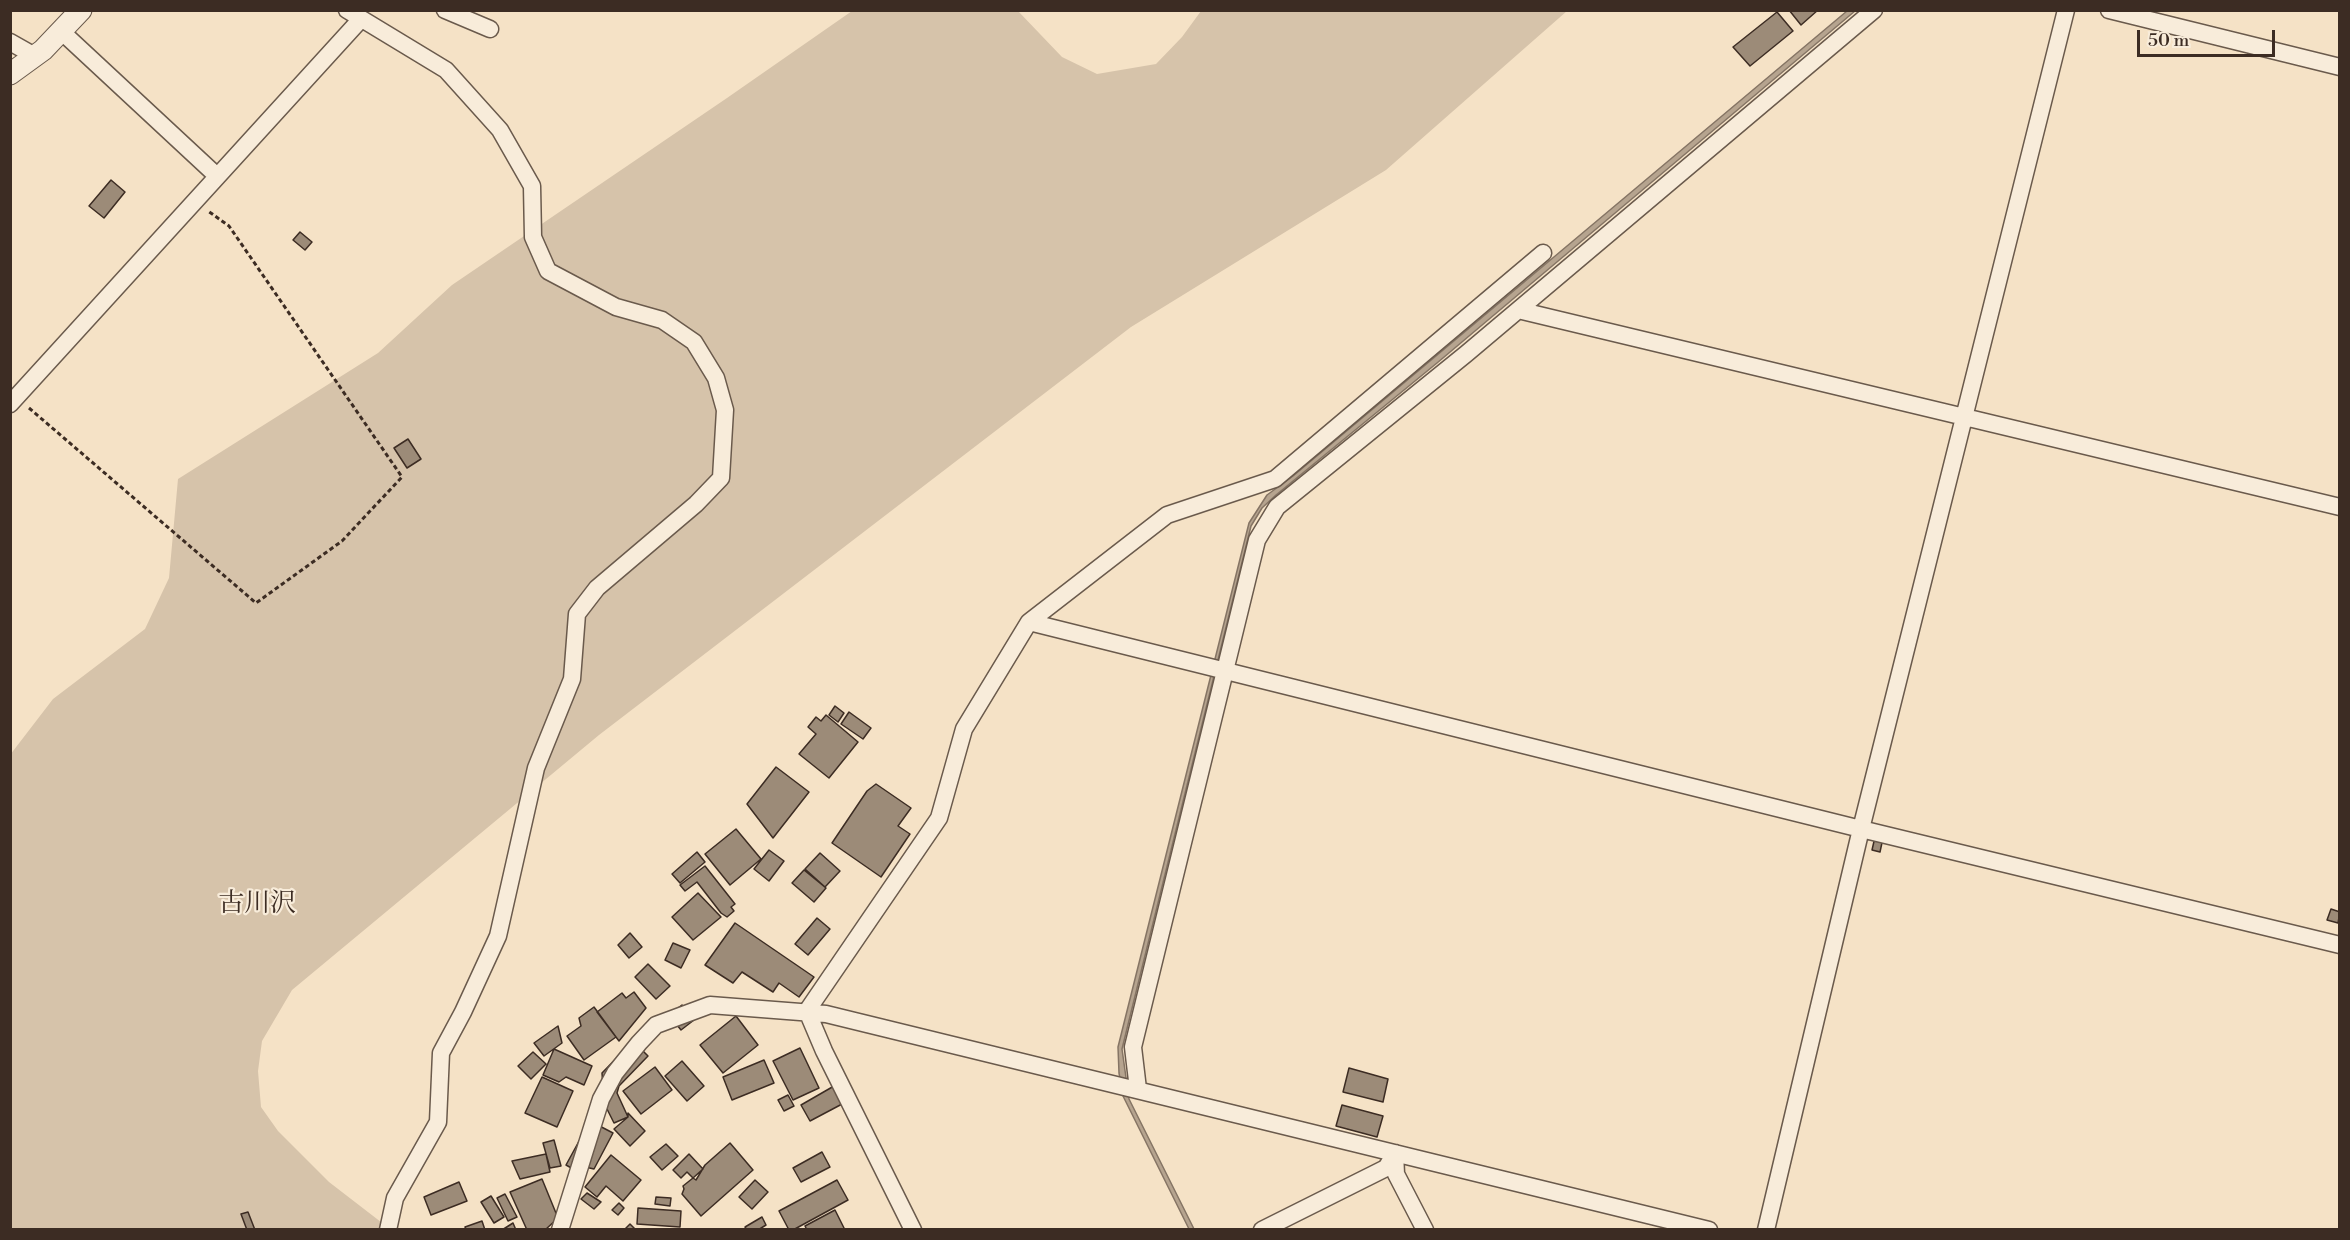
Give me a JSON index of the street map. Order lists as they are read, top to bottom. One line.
{"districts":["古川沢"],"scale_bar":"50 m"}
